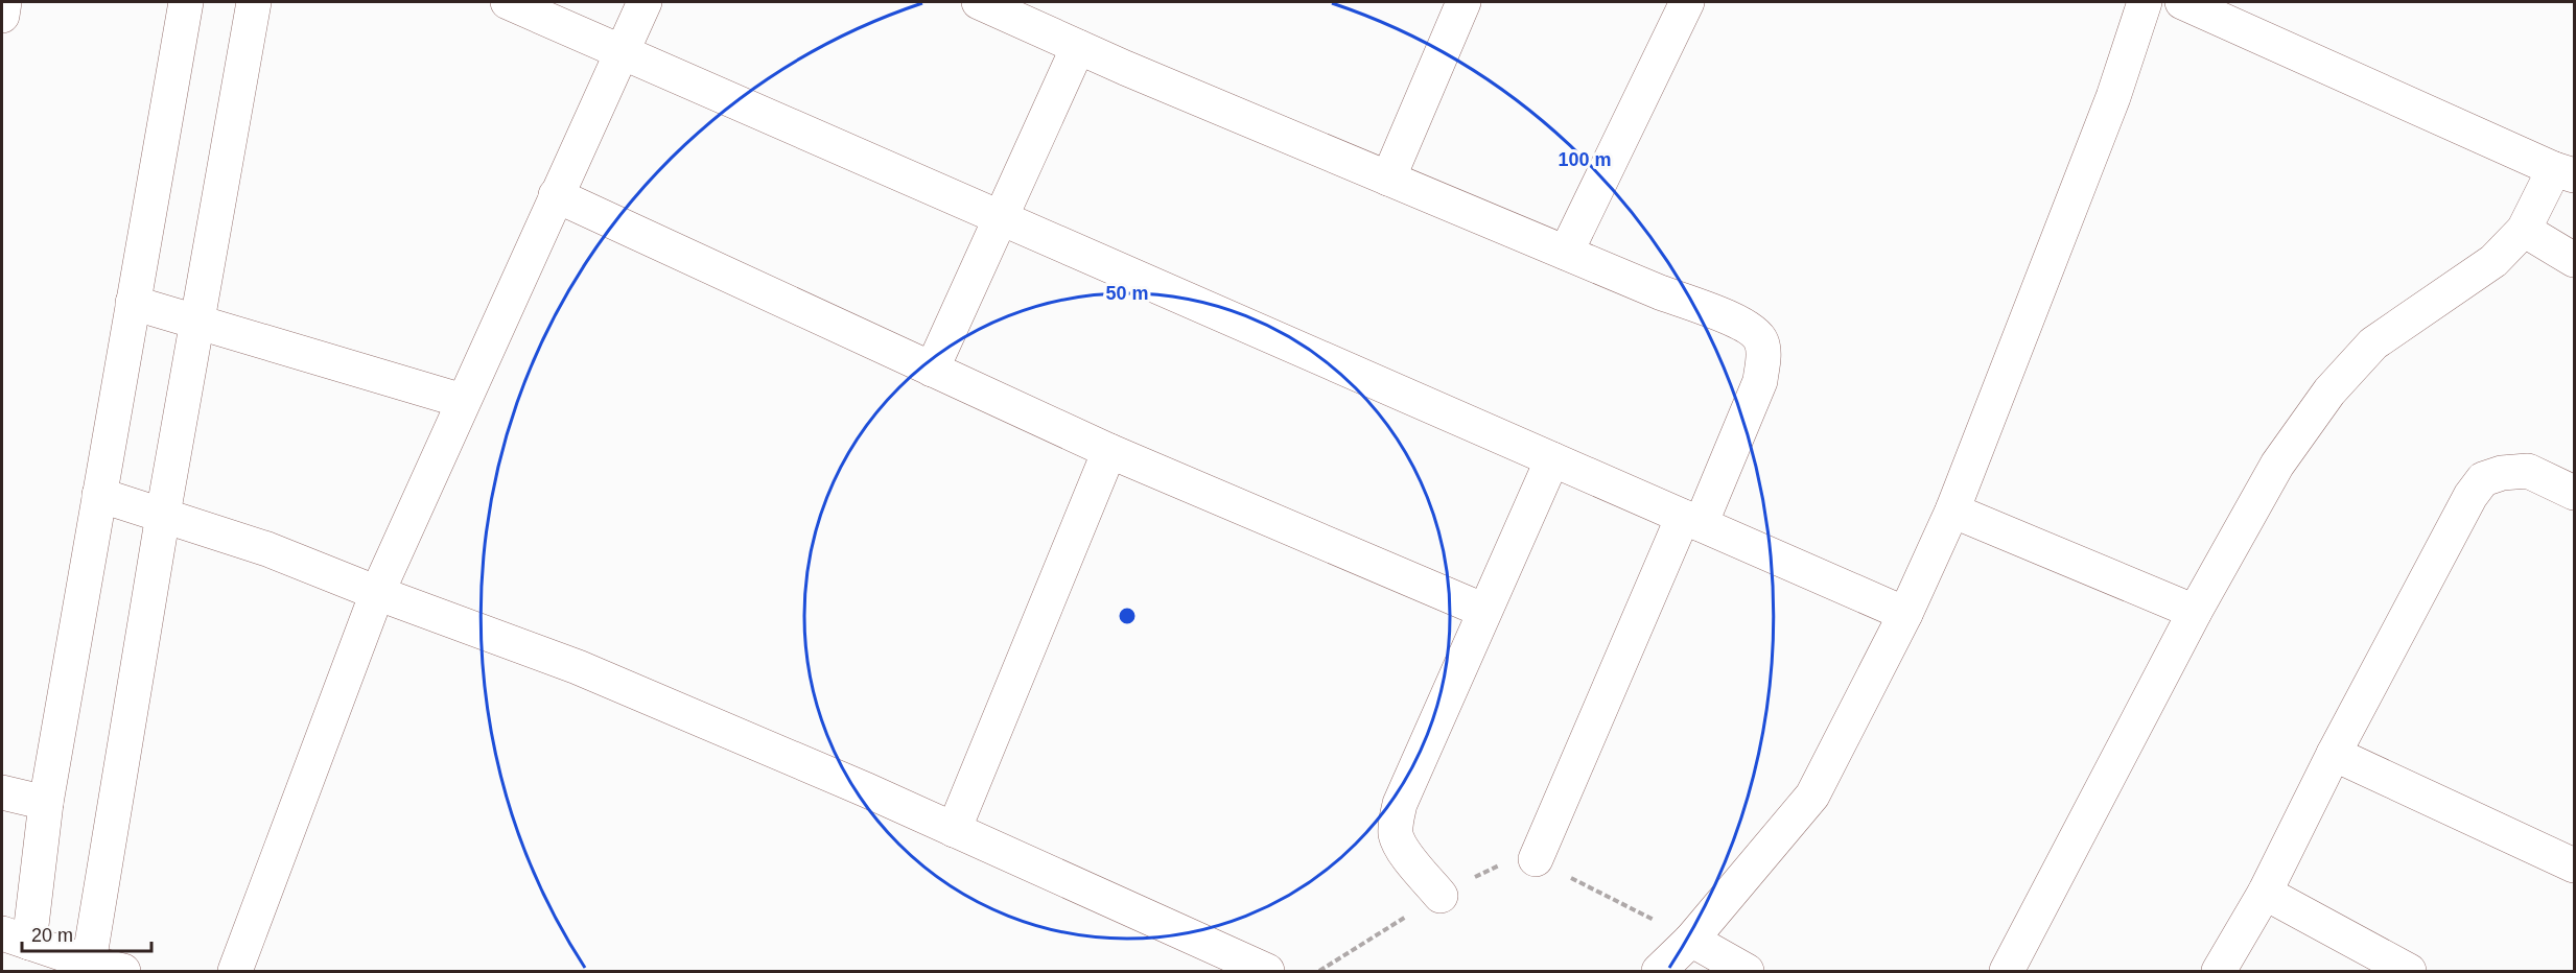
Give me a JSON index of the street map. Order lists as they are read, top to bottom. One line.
{"scale_bar":"20 m","rings":["100 m","50 m"]}
